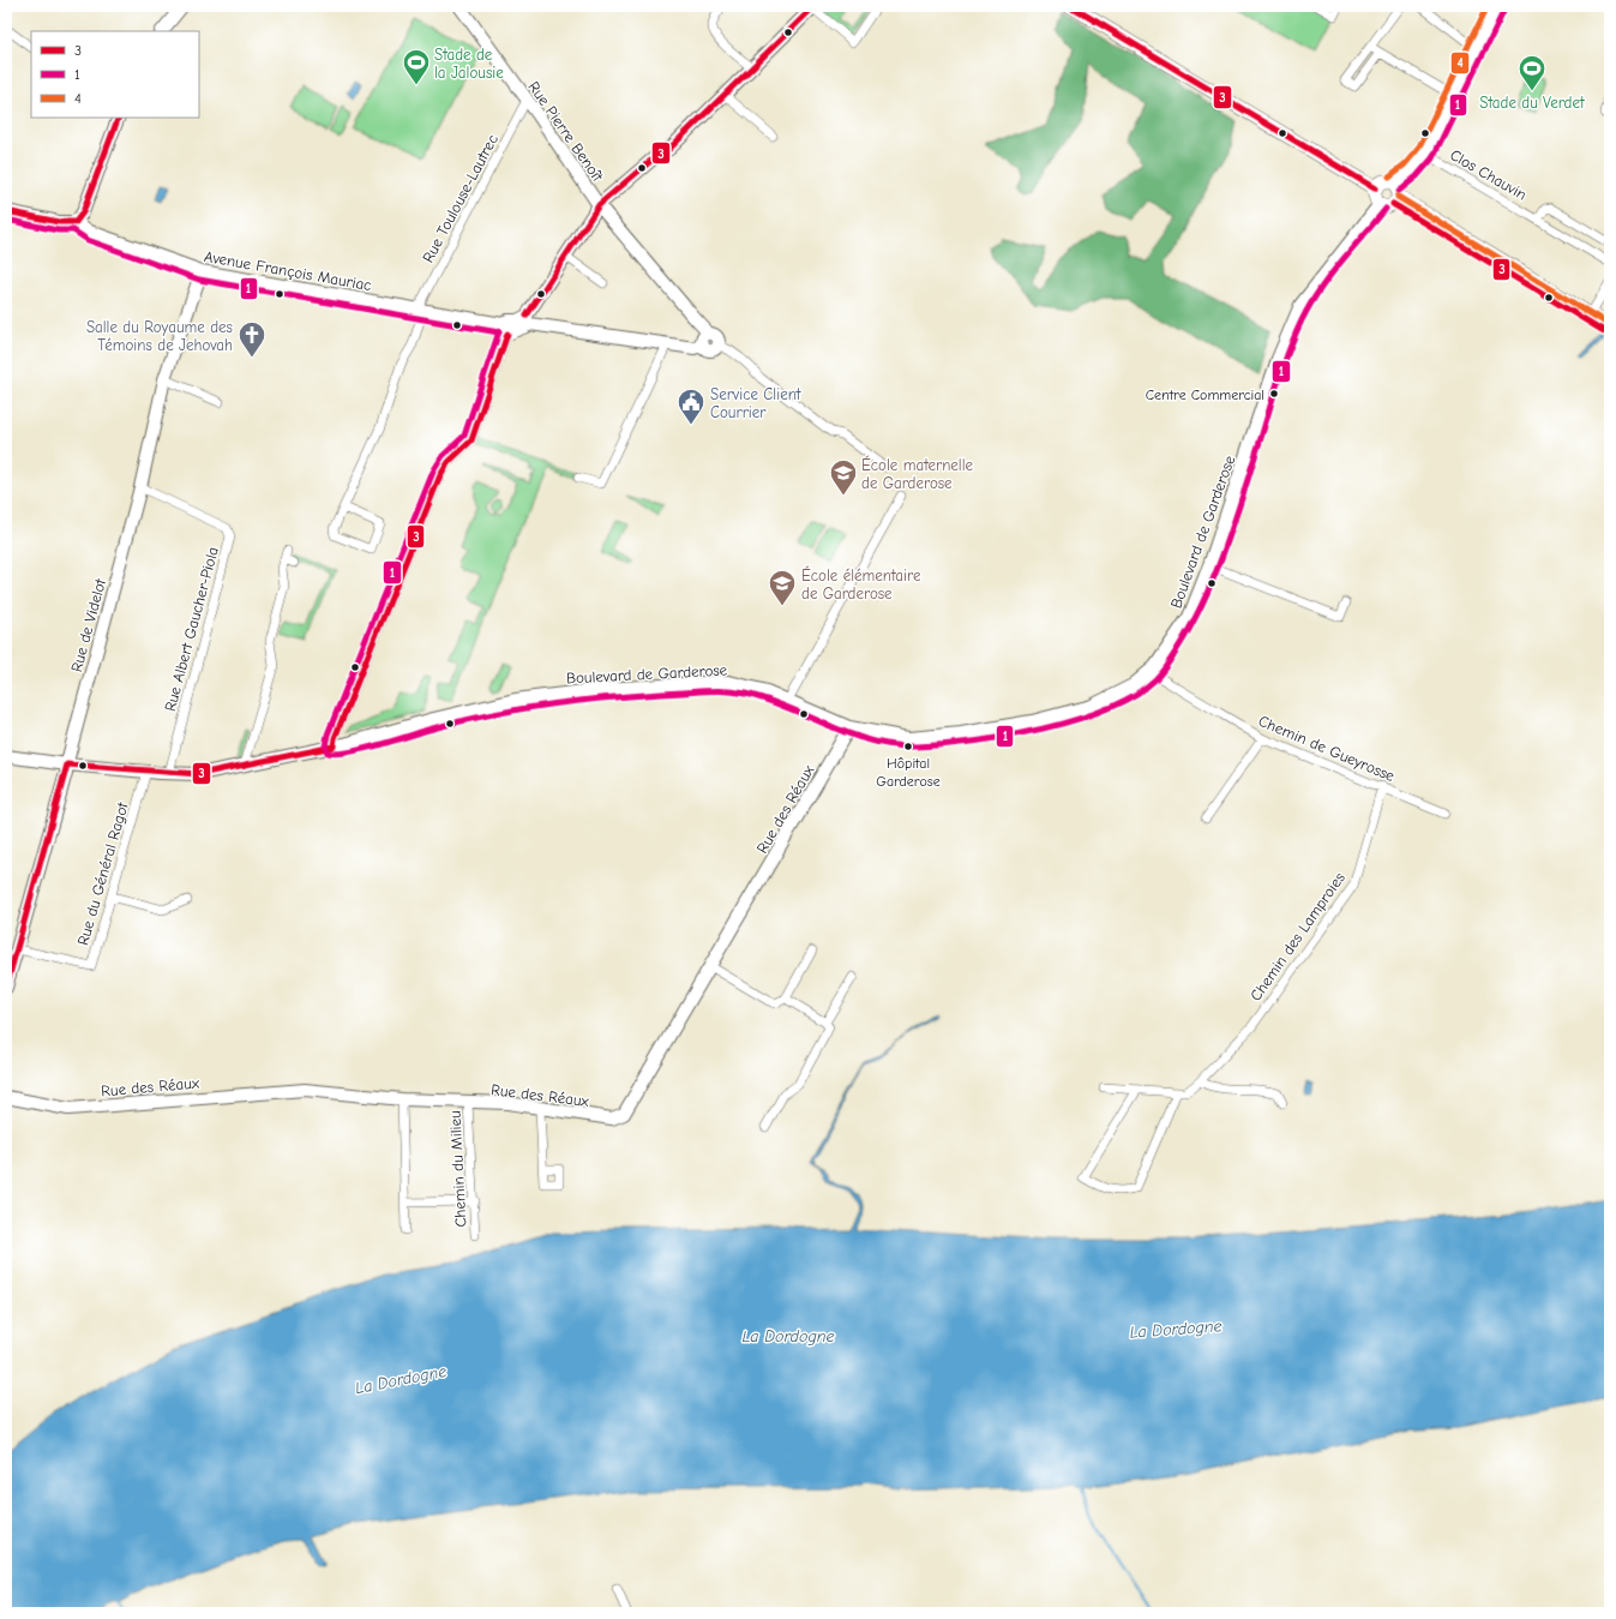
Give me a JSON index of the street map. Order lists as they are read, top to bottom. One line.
{"streets":{"street":["Rue Pierre Benoît","Clos Chauvin","Rue Toulouse-Lautrec","Avenue François Mauriac","Boulevard de Garderose","Rue de Videlot","Rue Albert Gaucher-Piola","Chemin de Gueyrosse","Rue des Réaux","Rue du Général Ragot","Chemin des Lamproies","Chemin du Milieu"]},"crossings":[["Rue Pierre Benoît","Rue Toulouse-Lautrec"],["Clos Chauvin","Boulevard de Garderose"],["Rue Toulouse-Lautrec","Avenue François Mauriac"],["Avenue François Mauriac","Rue de Videlot"],["Boulevard de Garderose","Rue de Videlot"],["Boulevard de Garderose","Rue Albert Gaucher-Piola"],["Boulevard de Garderose","Chemin de Gueyrosse"],["Boulevard de Garderose","Rue des Réaux"],["Boulevard de Garderose","Rue du Général Ragot"],["Rue de Videlot","Rue Albert Gaucher-Piola"],["Rue de Videlot","Rue du Général Ragot"],["Chemin de Gueyrosse","Chemin des Lamproies"],["Rue des Réaux","Chemin du Milieu"]],"water":["La Dordogne"],"places":{"sports":["Stade de la Jalousie","Stade du Verdet"],"church":["Salle du Royaume des Témoins de Jehovah"],"other":["Centre Commercial","Hôpital Garderose"],"public building":["Service Client Courrier"],"school or university":["École maternelle de Garderose","École élémentaire de Garderose"]},"lines":["transit line 3","transit line 4","transit line 1"],"legend":["3","1","4"]}
